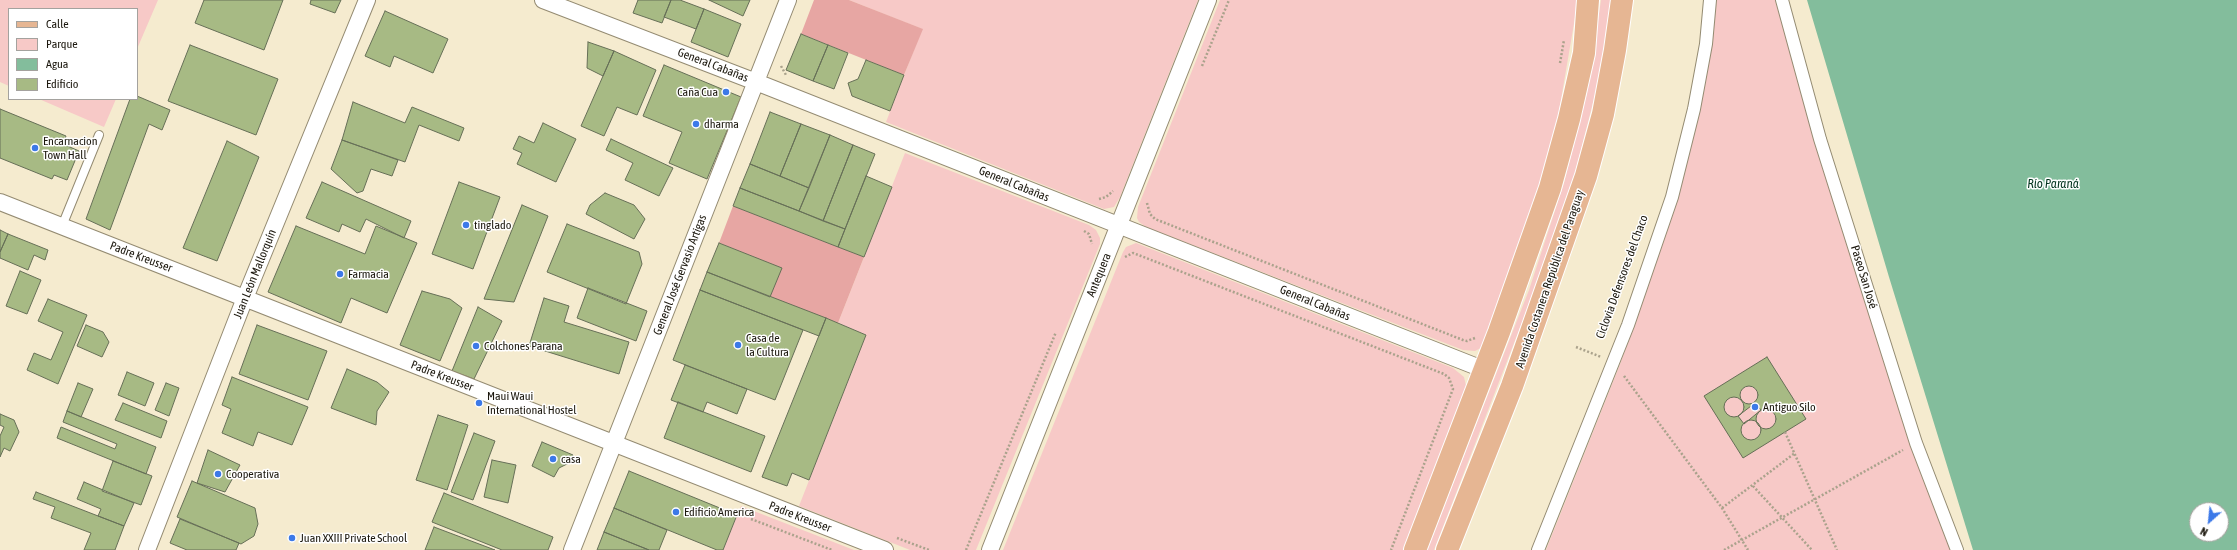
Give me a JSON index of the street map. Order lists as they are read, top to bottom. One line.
{"streets":{"main road":["Avenida Costanera República del Paraguay"],"street":["General Cabañas","Padre Kreusser","Juan León Mallorquín","General José Gervasio Artigas","Antequera","Paseo San José"],"path":["Ciclovia Defensores del Chaco"]},"crossings":[["General Cabañas","General José Gervasio Artigas"],["General Cabañas","Antequera"],["Padre Kreusser","Juan León Mallorquín"],["Padre Kreusser","General José Gervasio Artigas"]],"water":["Río Paraná"],"places":["Caña Cua","dharma","Encarnacion Town Hall","tinglado","Farmacia","Casa de la Cultura","Colchones Parana","Maui Waui International Hostel","Antiguo Silo","casa","Cooperativa","Edificio America","Juan XXIII Private School"],"legend":["Calle","Parque","Agua","Edificio"],"north":"bottom left"}
